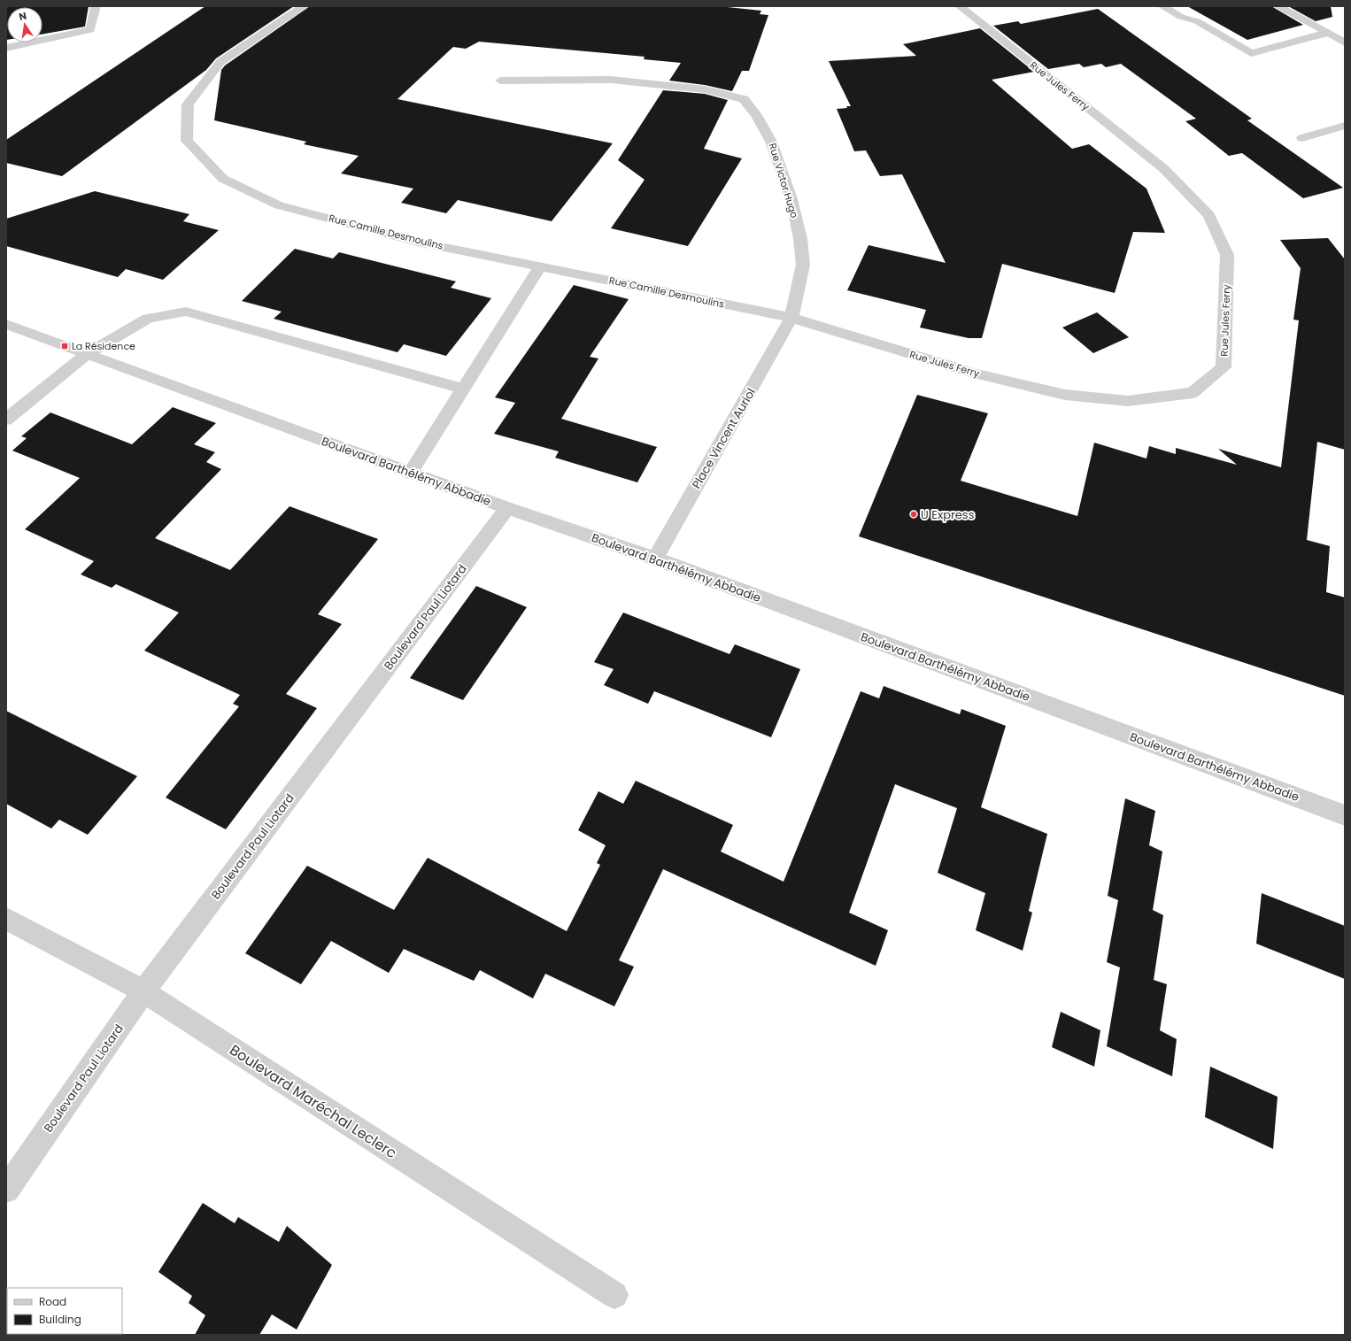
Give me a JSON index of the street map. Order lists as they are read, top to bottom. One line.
{"streets":{"street":["Rue Jules Ferry","Rue Victor Hugo","Rue Camille Desmoulins","Place Vincent Auriol","Boulevard Barthélémy Abbadie","Boulevard Paul Liotard","Boulevard Maréchal Leclerc"]},"crossings":[["Rue Jules Ferry","Rue Victor Hugo"],["Rue Jules Ferry","Rue Camille Desmoulins"],["Rue Jules Ferry","Place Vincent Auriol"],["Rue Victor Hugo","Rue Camille Desmoulins"],["Rue Victor Hugo","Place Vincent Auriol"],["Rue Camille Desmoulins","Place Vincent Auriol"],["Place Vincent Auriol","Boulevard Barthélémy Abbadie"],["Boulevard Barthélémy Abbadie","Boulevard Paul Liotard"],["Boulevard Paul Liotard","Boulevard Maréchal Leclerc"]],"places":{"transit":["La Résidence"],"other":["U Express"]},"legend":["Road","Building"],"north":"top"}
